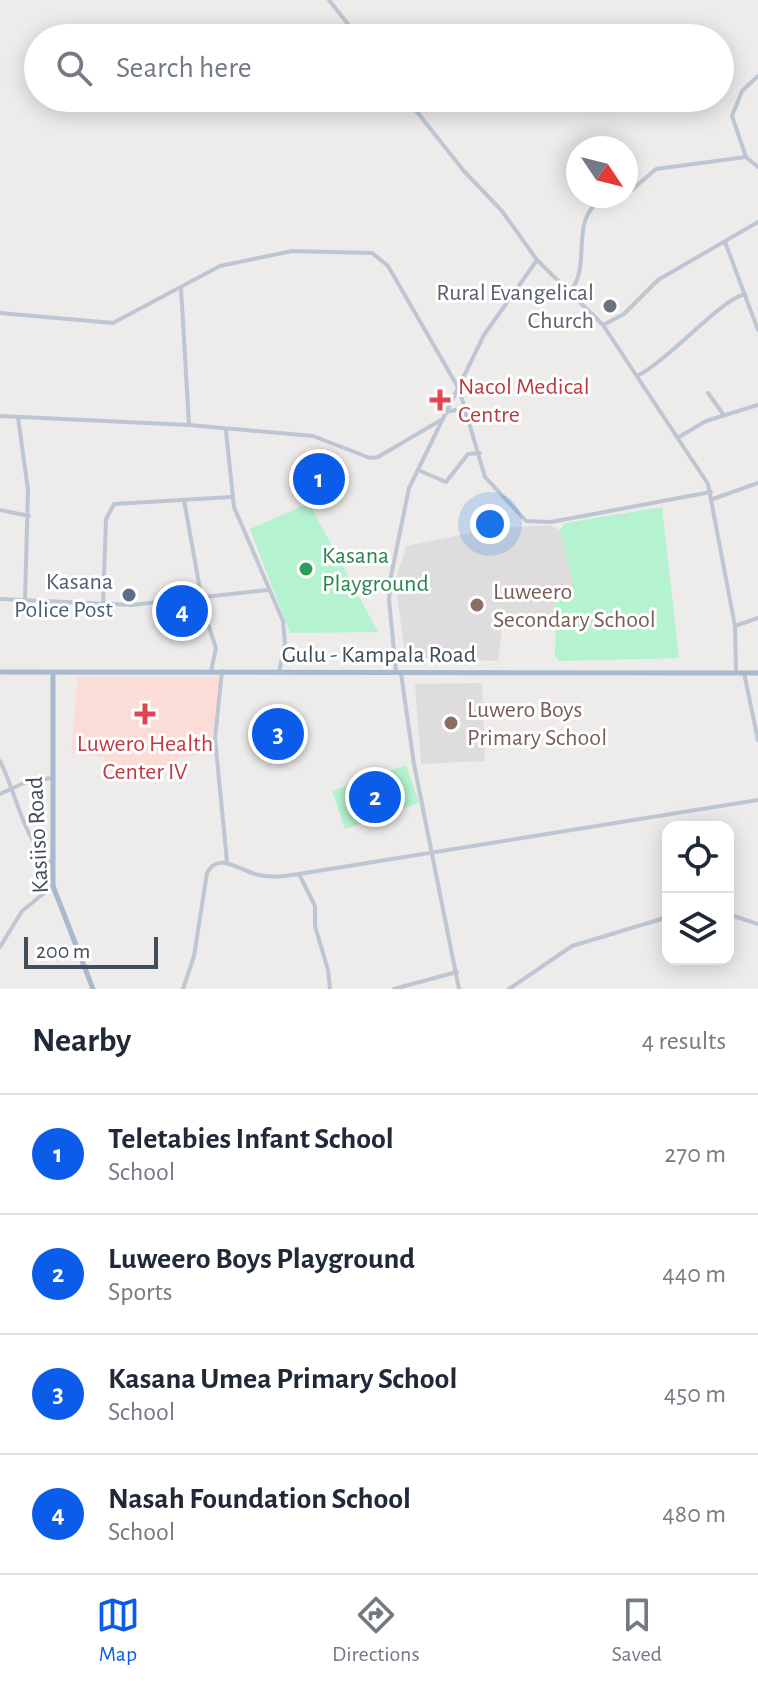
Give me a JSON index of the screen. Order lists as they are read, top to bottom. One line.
{"streets":{"main road":["Gulu - Kampala Road","Kasiiso Road"]},"crossings":[["Gulu - Kampala Road","Kasiiso Road"]],"places":{"other":["Rural Evangelical Church","Kasana Playground","Kasana Police Post","Luweero Secondary School","Luwero Boys Primary School"],"health":["Nacol Medical Centre","Luwero Health Center IV"]},"scale_bar":"200 m","north":"bottom right","page":{"search":"Search here","pins":["1","4","3","2"],"scale":"200 m","heading":["Nearby","4 results"],"list":[{"mark":"1","name":"Teletabies Infant School","note":"School","value":"270 m"},{"mark":"2","name":"Luweero Boys Playground","note":"Sports","value":"440 m"},{"mark":"3","name":"Kasana Umea Primary School","note":"School","value":"450 m"},{"mark":"4","name":"Nasah Foundation School","note":"School","value":"480 m"}],"nav":["Map","Directions","Saved"]}}
